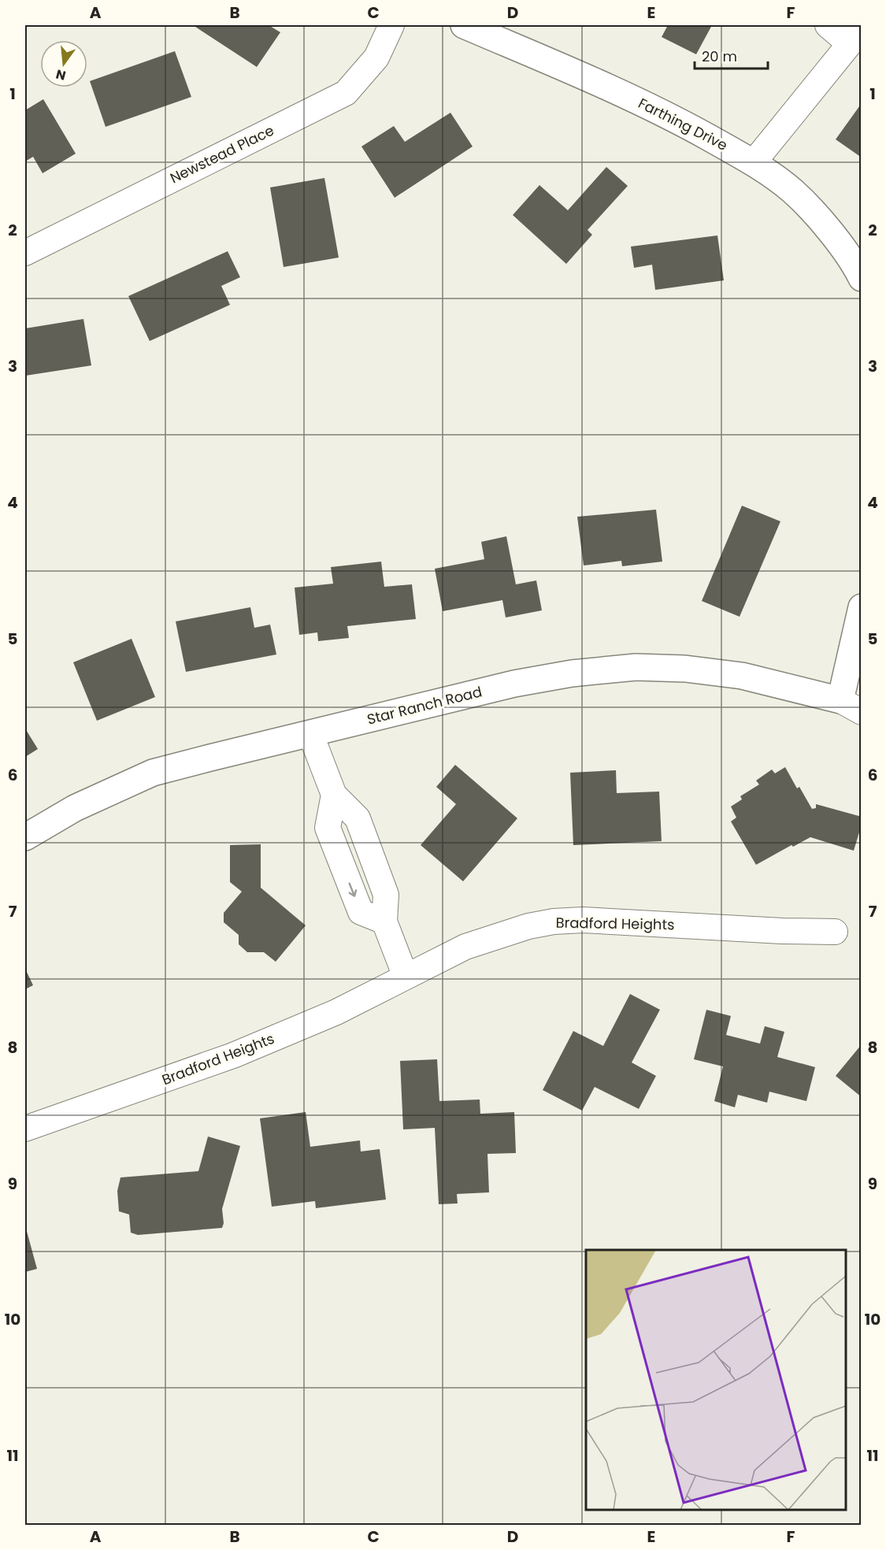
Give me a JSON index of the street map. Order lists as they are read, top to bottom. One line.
{"streets":{"street":["Farthing Drive","Newstead Place","Star Ranch Road","Bradford Heights"]},"scale_bar":"20 m","north":"bottom","grid":{"columns":["A","B","C","D","E","F"],"rows":["1","2","3","4","5","6","7","8","9","10","11"]}}
